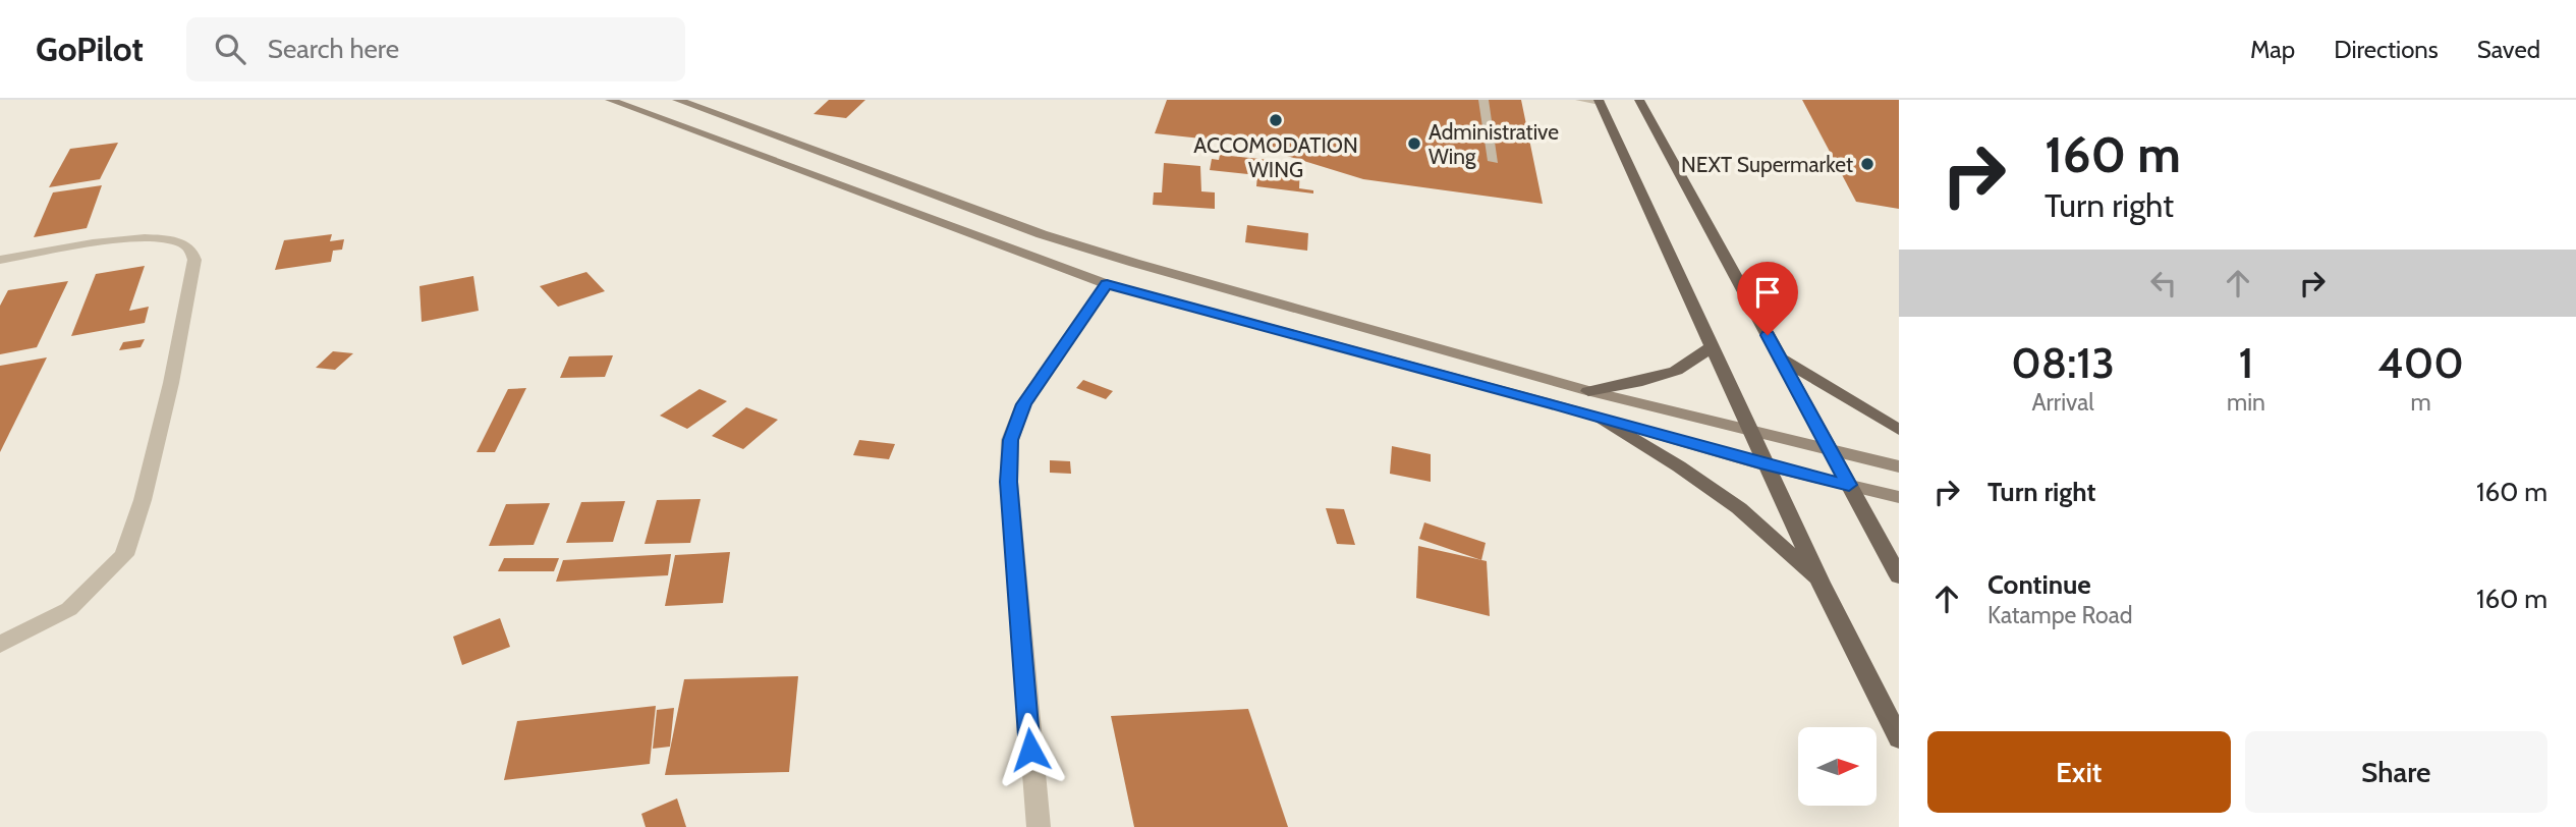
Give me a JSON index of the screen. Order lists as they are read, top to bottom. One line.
{"places":["ACCOMODATION WING","Administrative Wing","NEXT Supermarket"],"north":"right","page":{"header":"GoPilot","search":"Search here","nav":["Map","Directions","Saved"],"turn":["160 m","Turn right"],"eta":["08:13","Arrival","1","min","400","m"],"list":[{"name":"Turn right","value":"160 m"},{"name":"Continue","note":"Katampe Road","value":"160 m"}],"buttons":["Exit","Share"]}}
